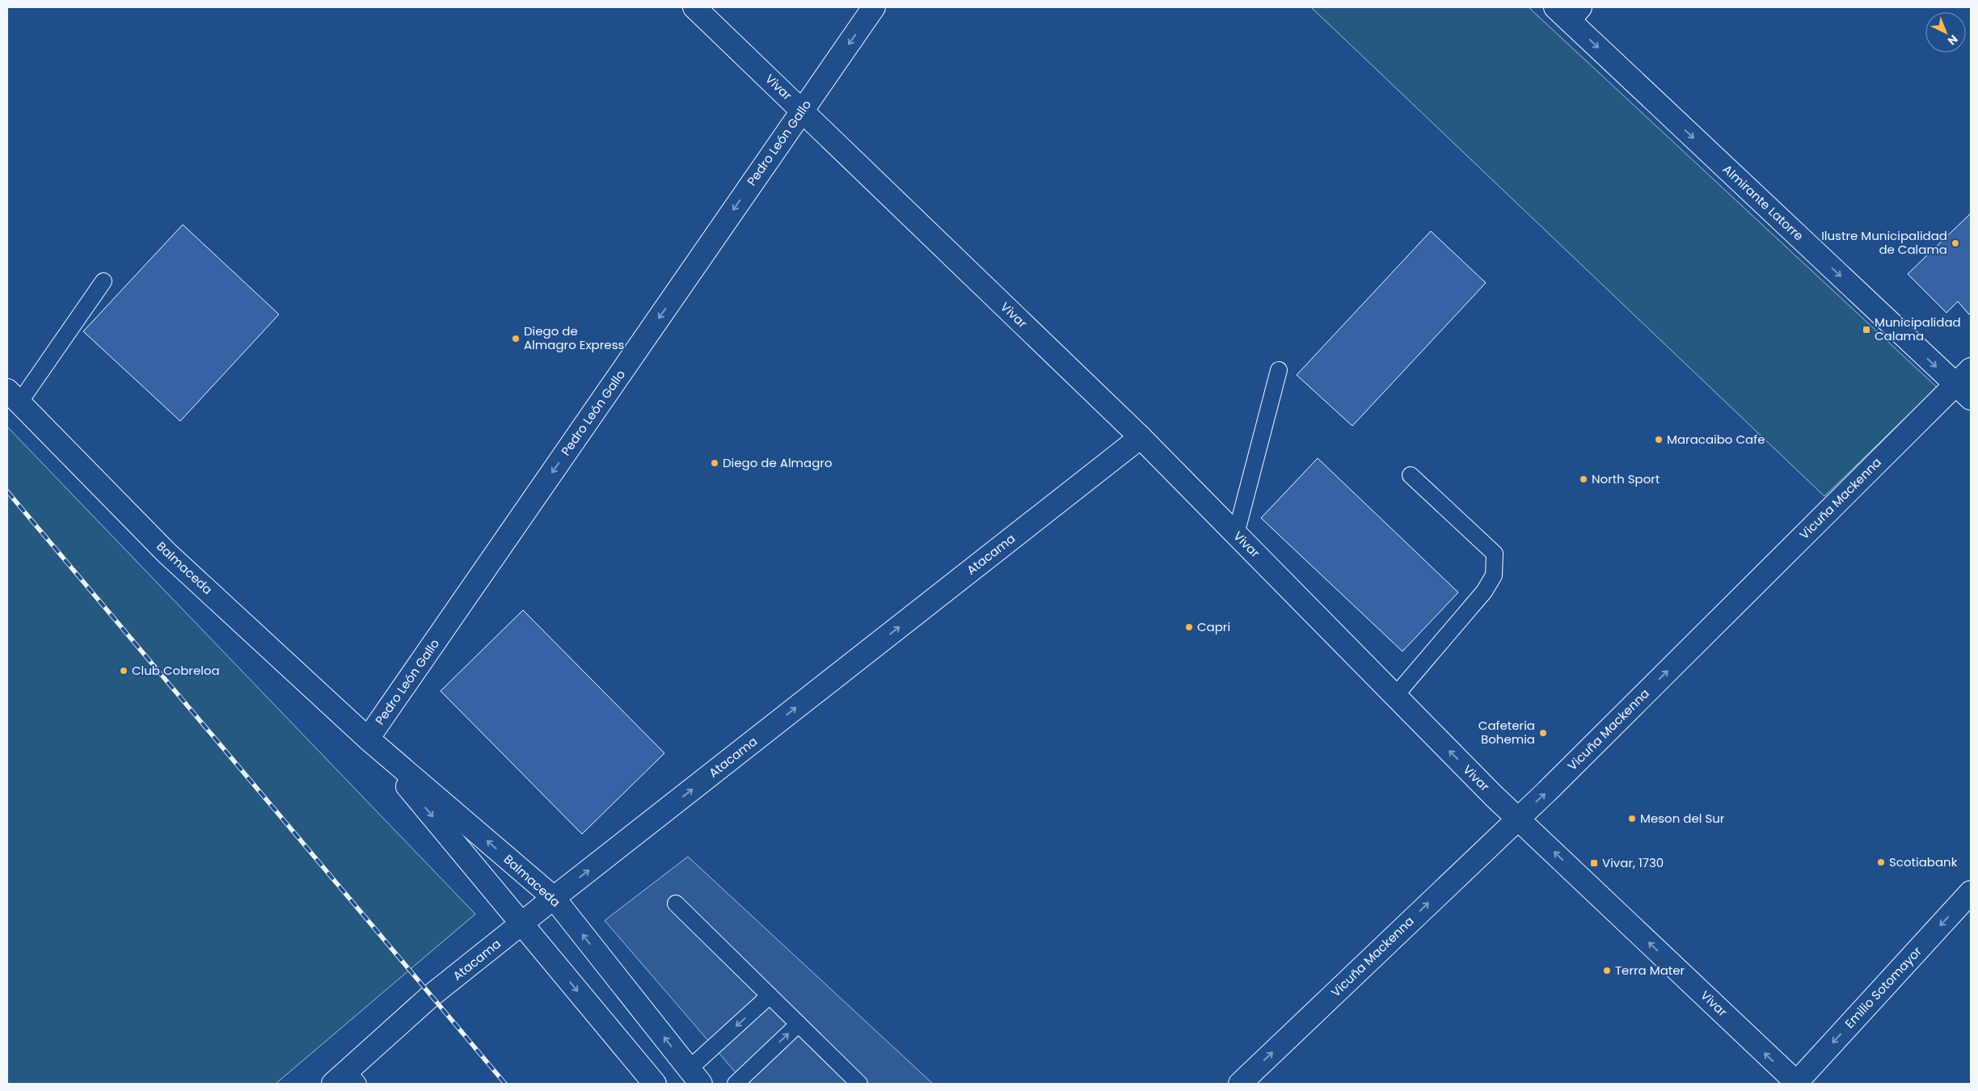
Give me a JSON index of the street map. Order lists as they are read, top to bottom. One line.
{"streets":{"main road":["Vivar","Pedro León Gallo","Almirante Latorre","Vicuña Mackenna","Atacama","Balmaceda","Emilio Sotomayor"]},"crossings":[["Vivar","Pedro León Gallo"],["Vivar","Vicuña Mackenna"],["Vivar","Atacama"],["Vivar","Emilio Sotomayor"],["Pedro León Gallo","Balmaceda"],["Almirante Latorre","Vicuña Mackenna"],["Atacama","Balmaceda"]],"one_way":["Vivar","Pedro León Gallo","Almirante Latorre","Vicuña Mackenna","Atacama","Emilio Sotomayor"],"places":{"other":["Ilustre Municipalidad de Calama","Diego de Almagro Express","Maracaibo Cafe","Diego de Almagro","North Sport","Capri","Club Cobreloa","Cafeteria Bohemia","Meson del Sur","Scotiabank","Terra Mater"],"transit":["Municipalidad Calama","Vivar, 1730"]},"north":"bottom right"}
